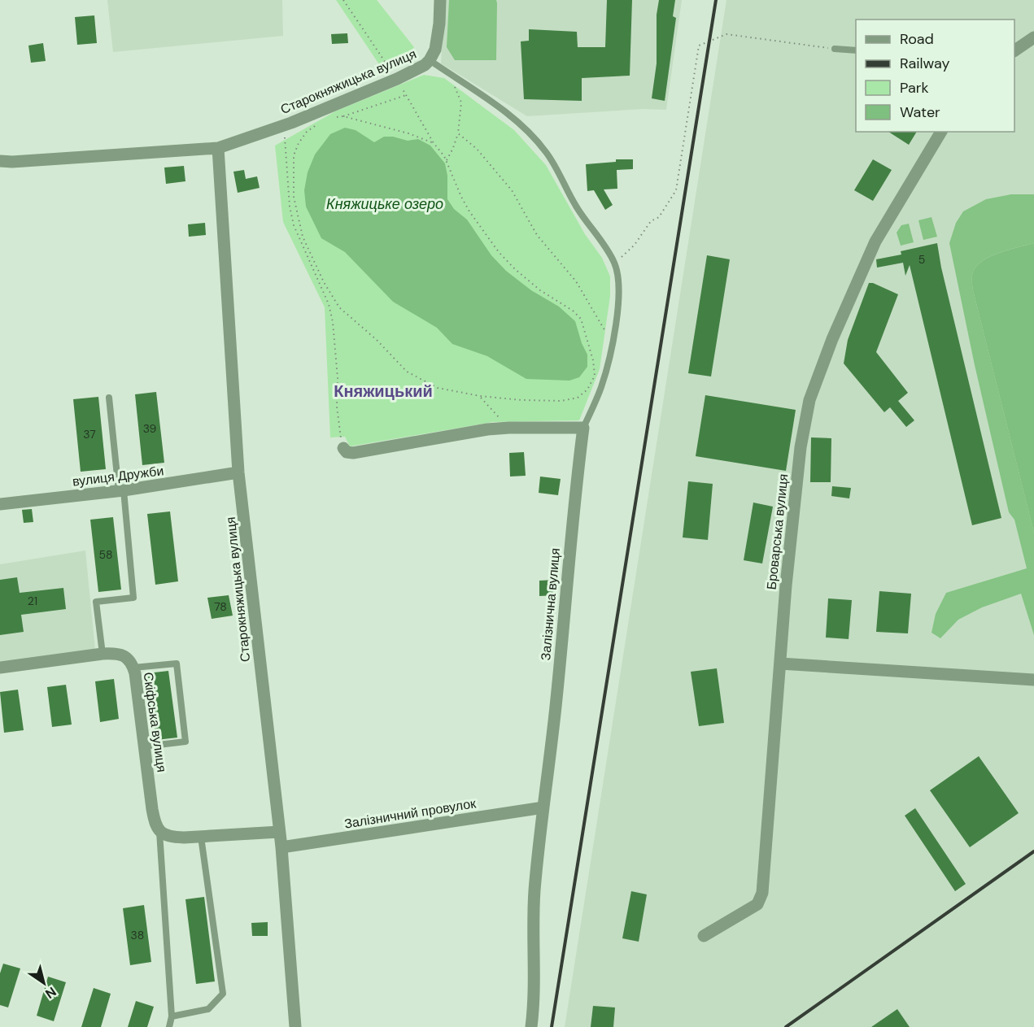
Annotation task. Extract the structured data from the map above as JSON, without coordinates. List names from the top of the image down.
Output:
{
  "streets": {
    "street": [
      "Старокняжицька вулиця",
      "вулиця Дружби",
      "Броварська вулиця",
      "Залізнична вулиця",
      "Скіфська вулиця",
      "Залізничний провулок"
    ]
  },
  "crossings": [
    ["Старокняжицька вулиця", "вулиця Дружби"],
    ["Старокняжицька вулиця", "Залізничний провулок"],
    ["Залізнична вулиця", "Залізничний провулок"]
  ],
  "districts": ["Княжицький"],
  "water": ["Княжицьке озеро"],
  "house_numbers": [
    "5",
    "39",
    "37",
    "58",
    "21",
    "78",
    "38"
  ],
  "legend": [
    "Road",
    "Railway",
    "Park",
    "Water"
  ],
  "north": "bottom right"
}
